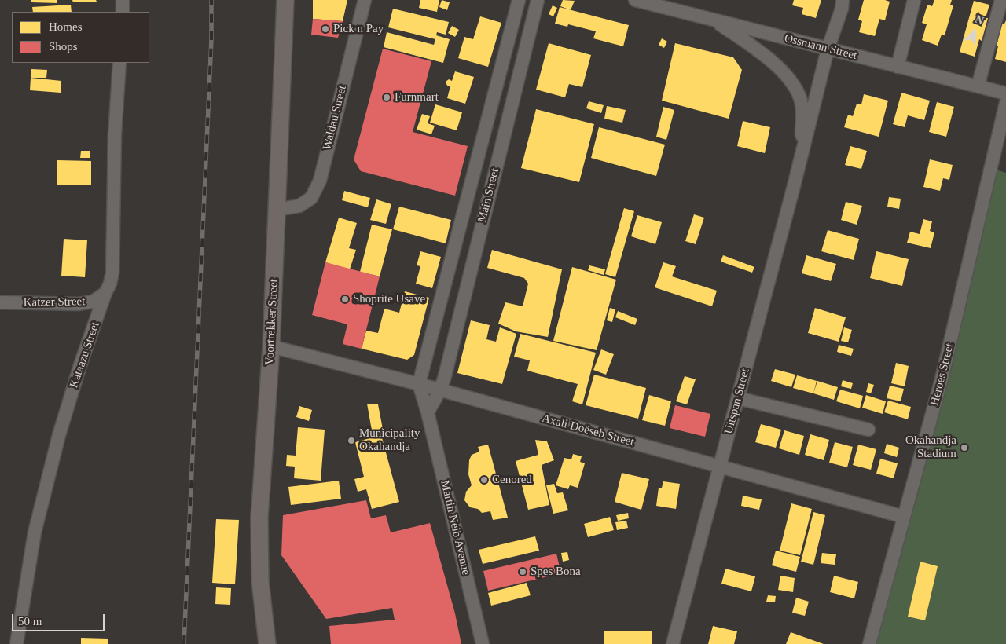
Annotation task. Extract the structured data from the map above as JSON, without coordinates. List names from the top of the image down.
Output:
{
  "streets": {
    "main road": ["Voortrekker Street"],
    "street": [
      "Ossmann Street",
      "Waldau Street",
      "Main Street",
      "Katzer Street",
      "Kataazu Street",
      "Heroes Street",
      "Uitspan Street",
      "Axali Doëseb Street",
      "Martin Neib Avenue"
    ]
  },
  "crossings": [
    ["Ossmann Street", "Uitspan Street"],
    ["Waldau Street", "Voortrekker Street"],
    ["Main Street", "Axali Doëseb Street"],
    ["Main Street", "Martin Neib Avenue"],
    ["Katzer Street", "Kataazu Street"],
    ["Voortrekker Street", "Axali Doëseb Street"],
    ["Heroes Street", "Axali Doëseb Street"],
    ["Uitspan Street", "Axali Doëseb Street"],
    ["Axali Doëseb Street", "Martin Neib Avenue"]
  ],
  "places": [
    "Pick n Pay",
    "Furnmart",
    "Shoprite Usave",
    "Municipality Okahandja",
    "Okahandja Stadium",
    "Cenored",
    "Spes Bona"
  ],
  "legend": ["Homes", "Shops"],
  "scale_bar": "50 m",
  "north": "top right"
}
